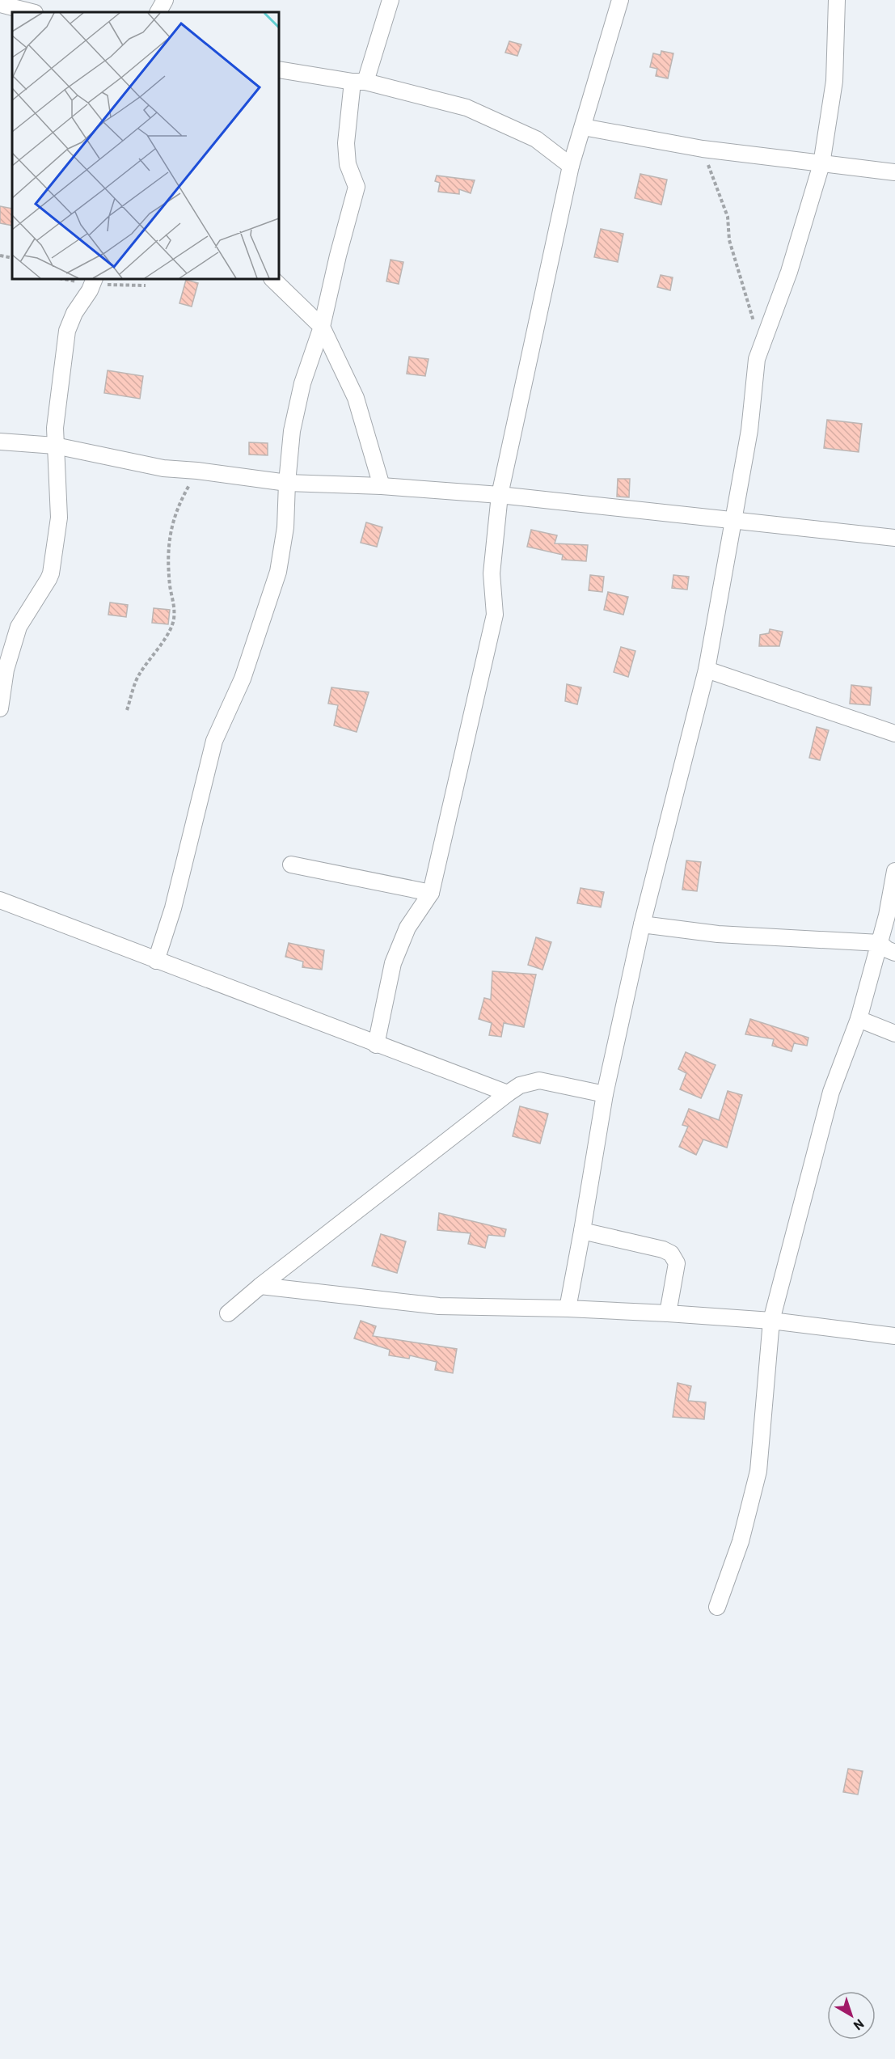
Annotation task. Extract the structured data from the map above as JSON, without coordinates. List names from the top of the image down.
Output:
{
  "north": "bottom right"
}
